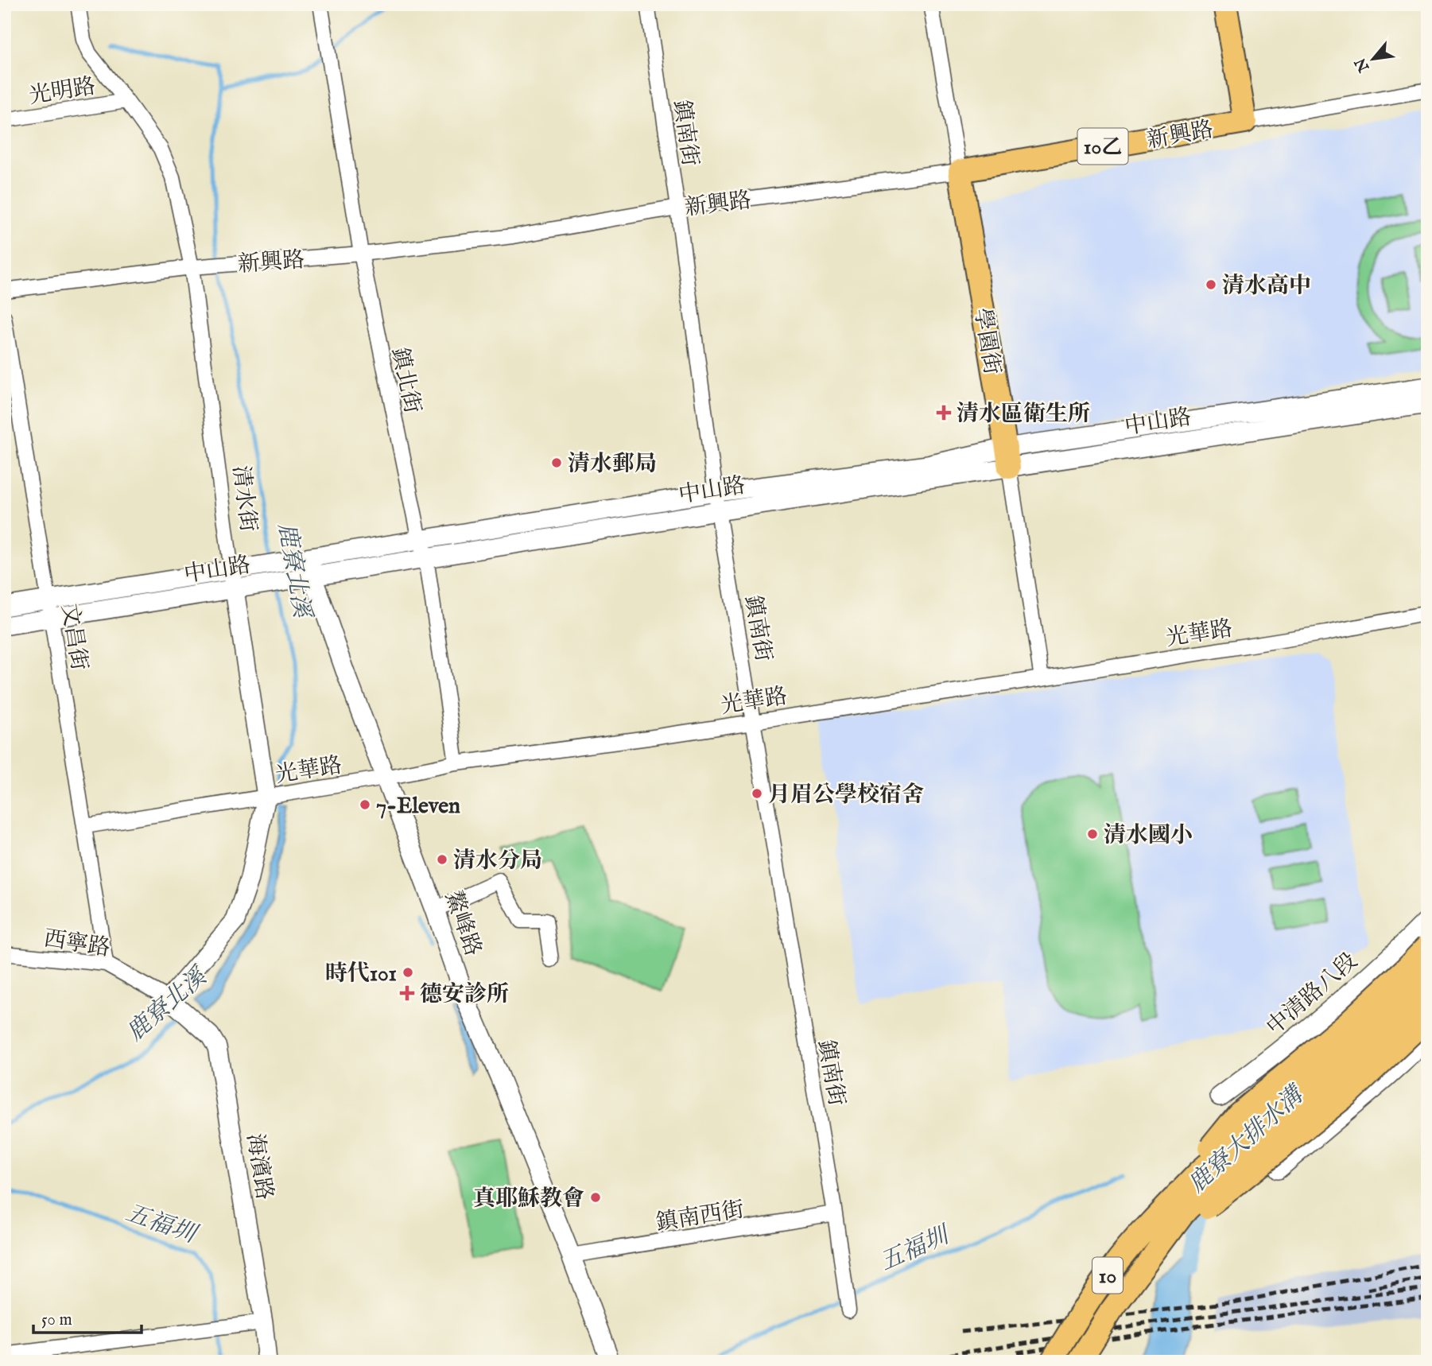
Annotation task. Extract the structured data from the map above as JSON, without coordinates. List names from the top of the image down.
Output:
{
  "streets": {
    "main road": [
      "新興路",
      "10乙",
      "學園街",
      "10"
    ],
    "street": [
      "光明路",
      "鎮南街",
      "鎮北街",
      "中山路",
      "清水街",
      "光華路",
      "文昌街",
      "鰲峰路",
      "西寧路",
      "中清路八段",
      "海濱路",
      "鎮南西街"
    ]
  },
  "crossings": [
    ["光明路", "清水街"],
    ["鎮南街", "新興路"],
    ["鎮南街", "中山路"],
    ["鎮南街", "光華路"],
    ["鎮南街", "鎮南西街"],
    ["新興路", "學園街"],
    ["新興路", "鎮北街"],
    ["新興路", "清水街"],
    ["學園街", "中山路"],
    ["學園街", "光華路"],
    ["鎮北街", "中山路"],
    ["鎮北街", "光華路"],
    ["中山路", "清水街"],
    ["中山路", "文昌街"],
    ["中山路", "鰲峰路"],
    ["清水街", "光華路"],
    ["清水街", "西寧路"],
    ["清水街", "海濱路"],
    ["光華路", "文昌街"],
    ["光華路", "鰲峰路"],
    ["文昌街", "西寧路"],
    ["鰲峰路", "鎮南西街"],
    ["西寧路", "海濱路"]
  ],
  "water": ["鹿寮北溪", "鹿寮大排水溝", "五福圳"],
  "places": {
    "other": [
      "清水高中",
      "清水郵局",
      "月眉公學校宿舍",
      "7-Eleven",
      "清水國小",
      "清水分局",
      "時代101",
      "真耶穌教會"
    ],
    "health": ["清水區衛生所", "德安診所"]
  },
  "scale_bar": "50 m",
  "north": "bottom left"
}
